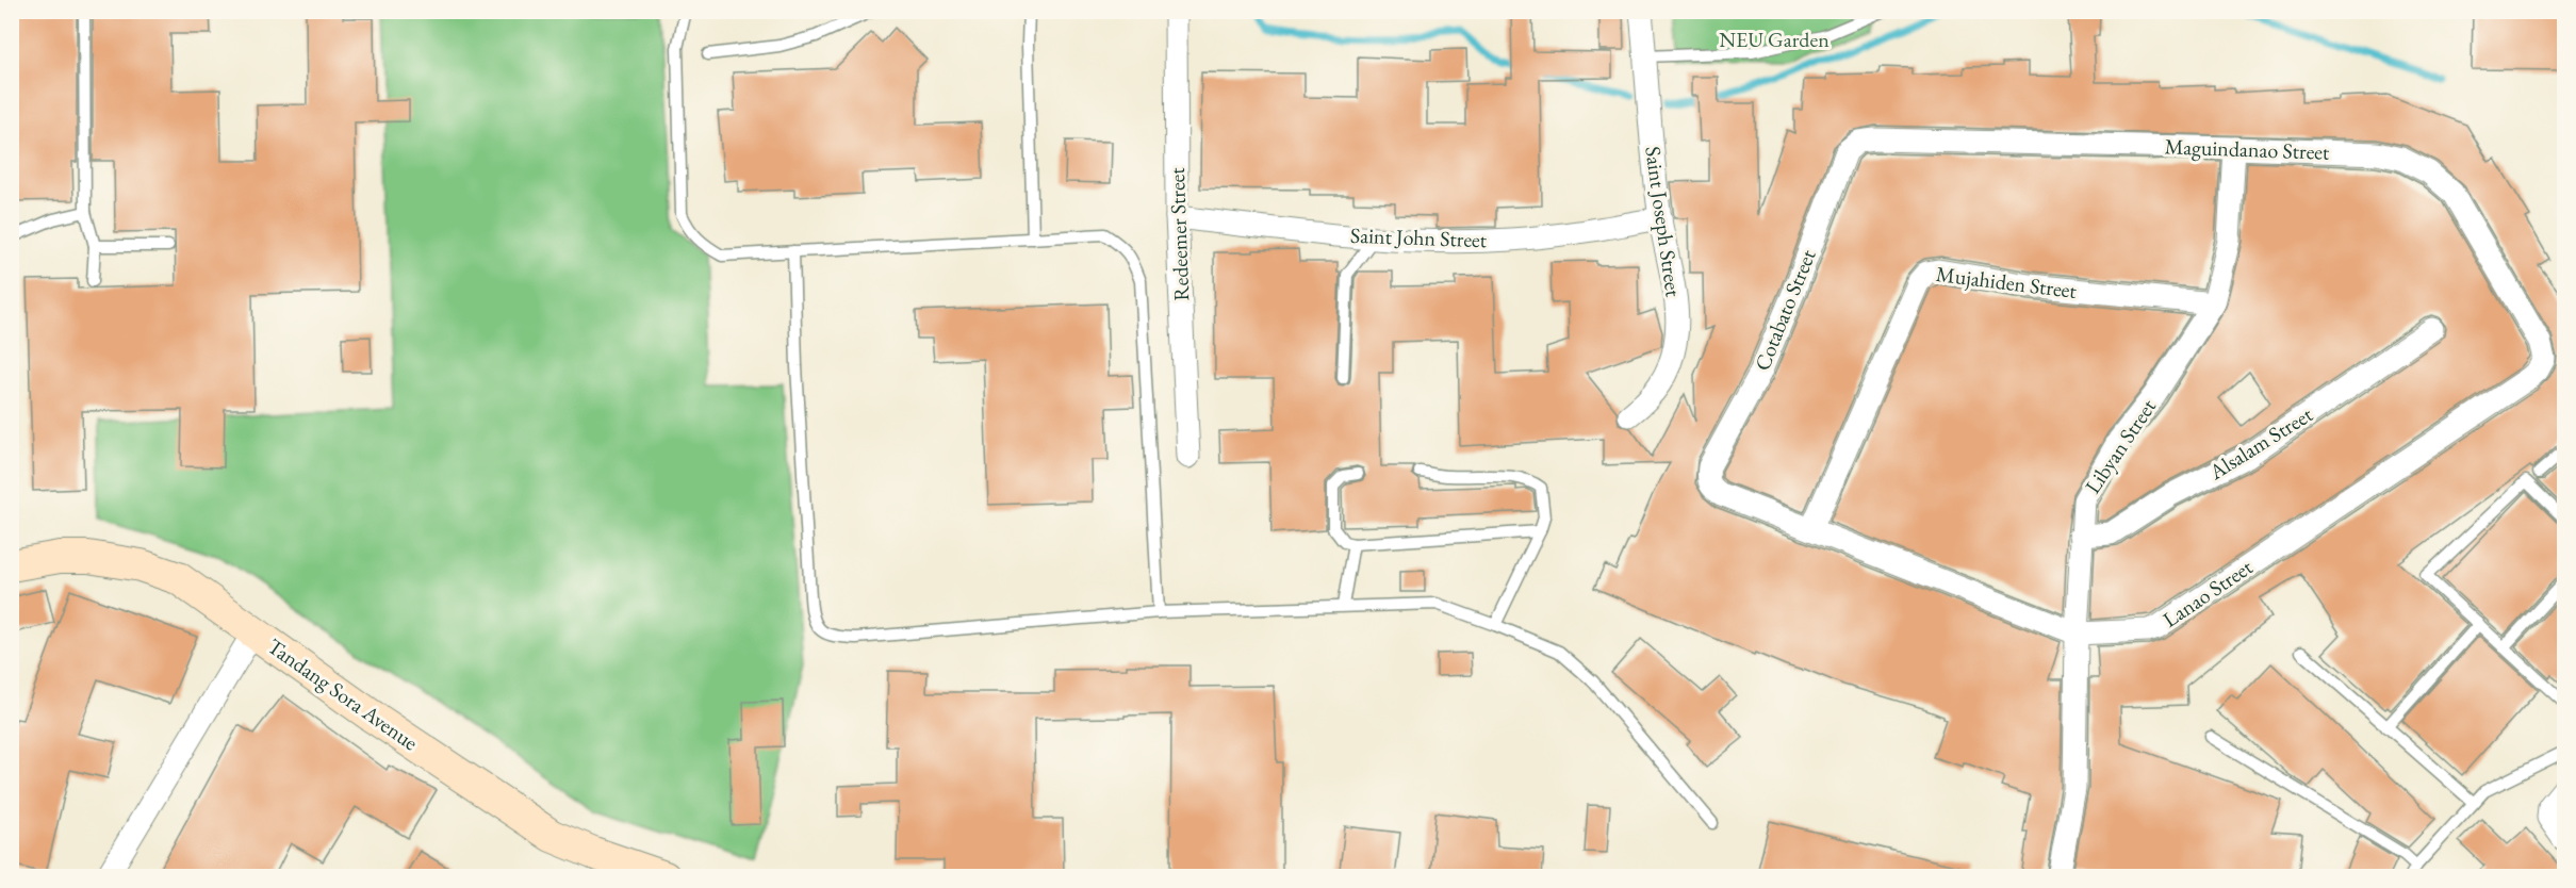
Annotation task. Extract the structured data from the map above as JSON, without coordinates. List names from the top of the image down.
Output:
{
  "streets": {
    "main road": ["Tandang Sora Avenue"],
    "street": [
      "Maguindanao Street",
      "Saint Joseph Street",
      "Redeemer Street",
      "Saint John Street",
      "Mujahiden Street",
      "Cotabato Street",
      "Alsalam Street",
      "Libyan Street",
      "Lanao Street"
    ]
  },
  "crossings": [
    ["Maguindanao Street", "Cotabato Street"],
    ["Maguindanao Street", "Libyan Street"],
    ["Maguindanao Street", "Lanao Street"],
    ["Saint Joseph Street", "Saint John Street"],
    ["Redeemer Street", "Saint John Street"],
    ["Mujahiden Street", "Libyan Street"],
    ["Mujahiden Street", "Lanao Street"],
    ["Cotabato Street", "Lanao Street"],
    ["Alsalam Street", "Libyan Street"],
    ["Libyan Street", "Lanao Street"]
  ],
  "parks": ["NEU Garden"]
}
